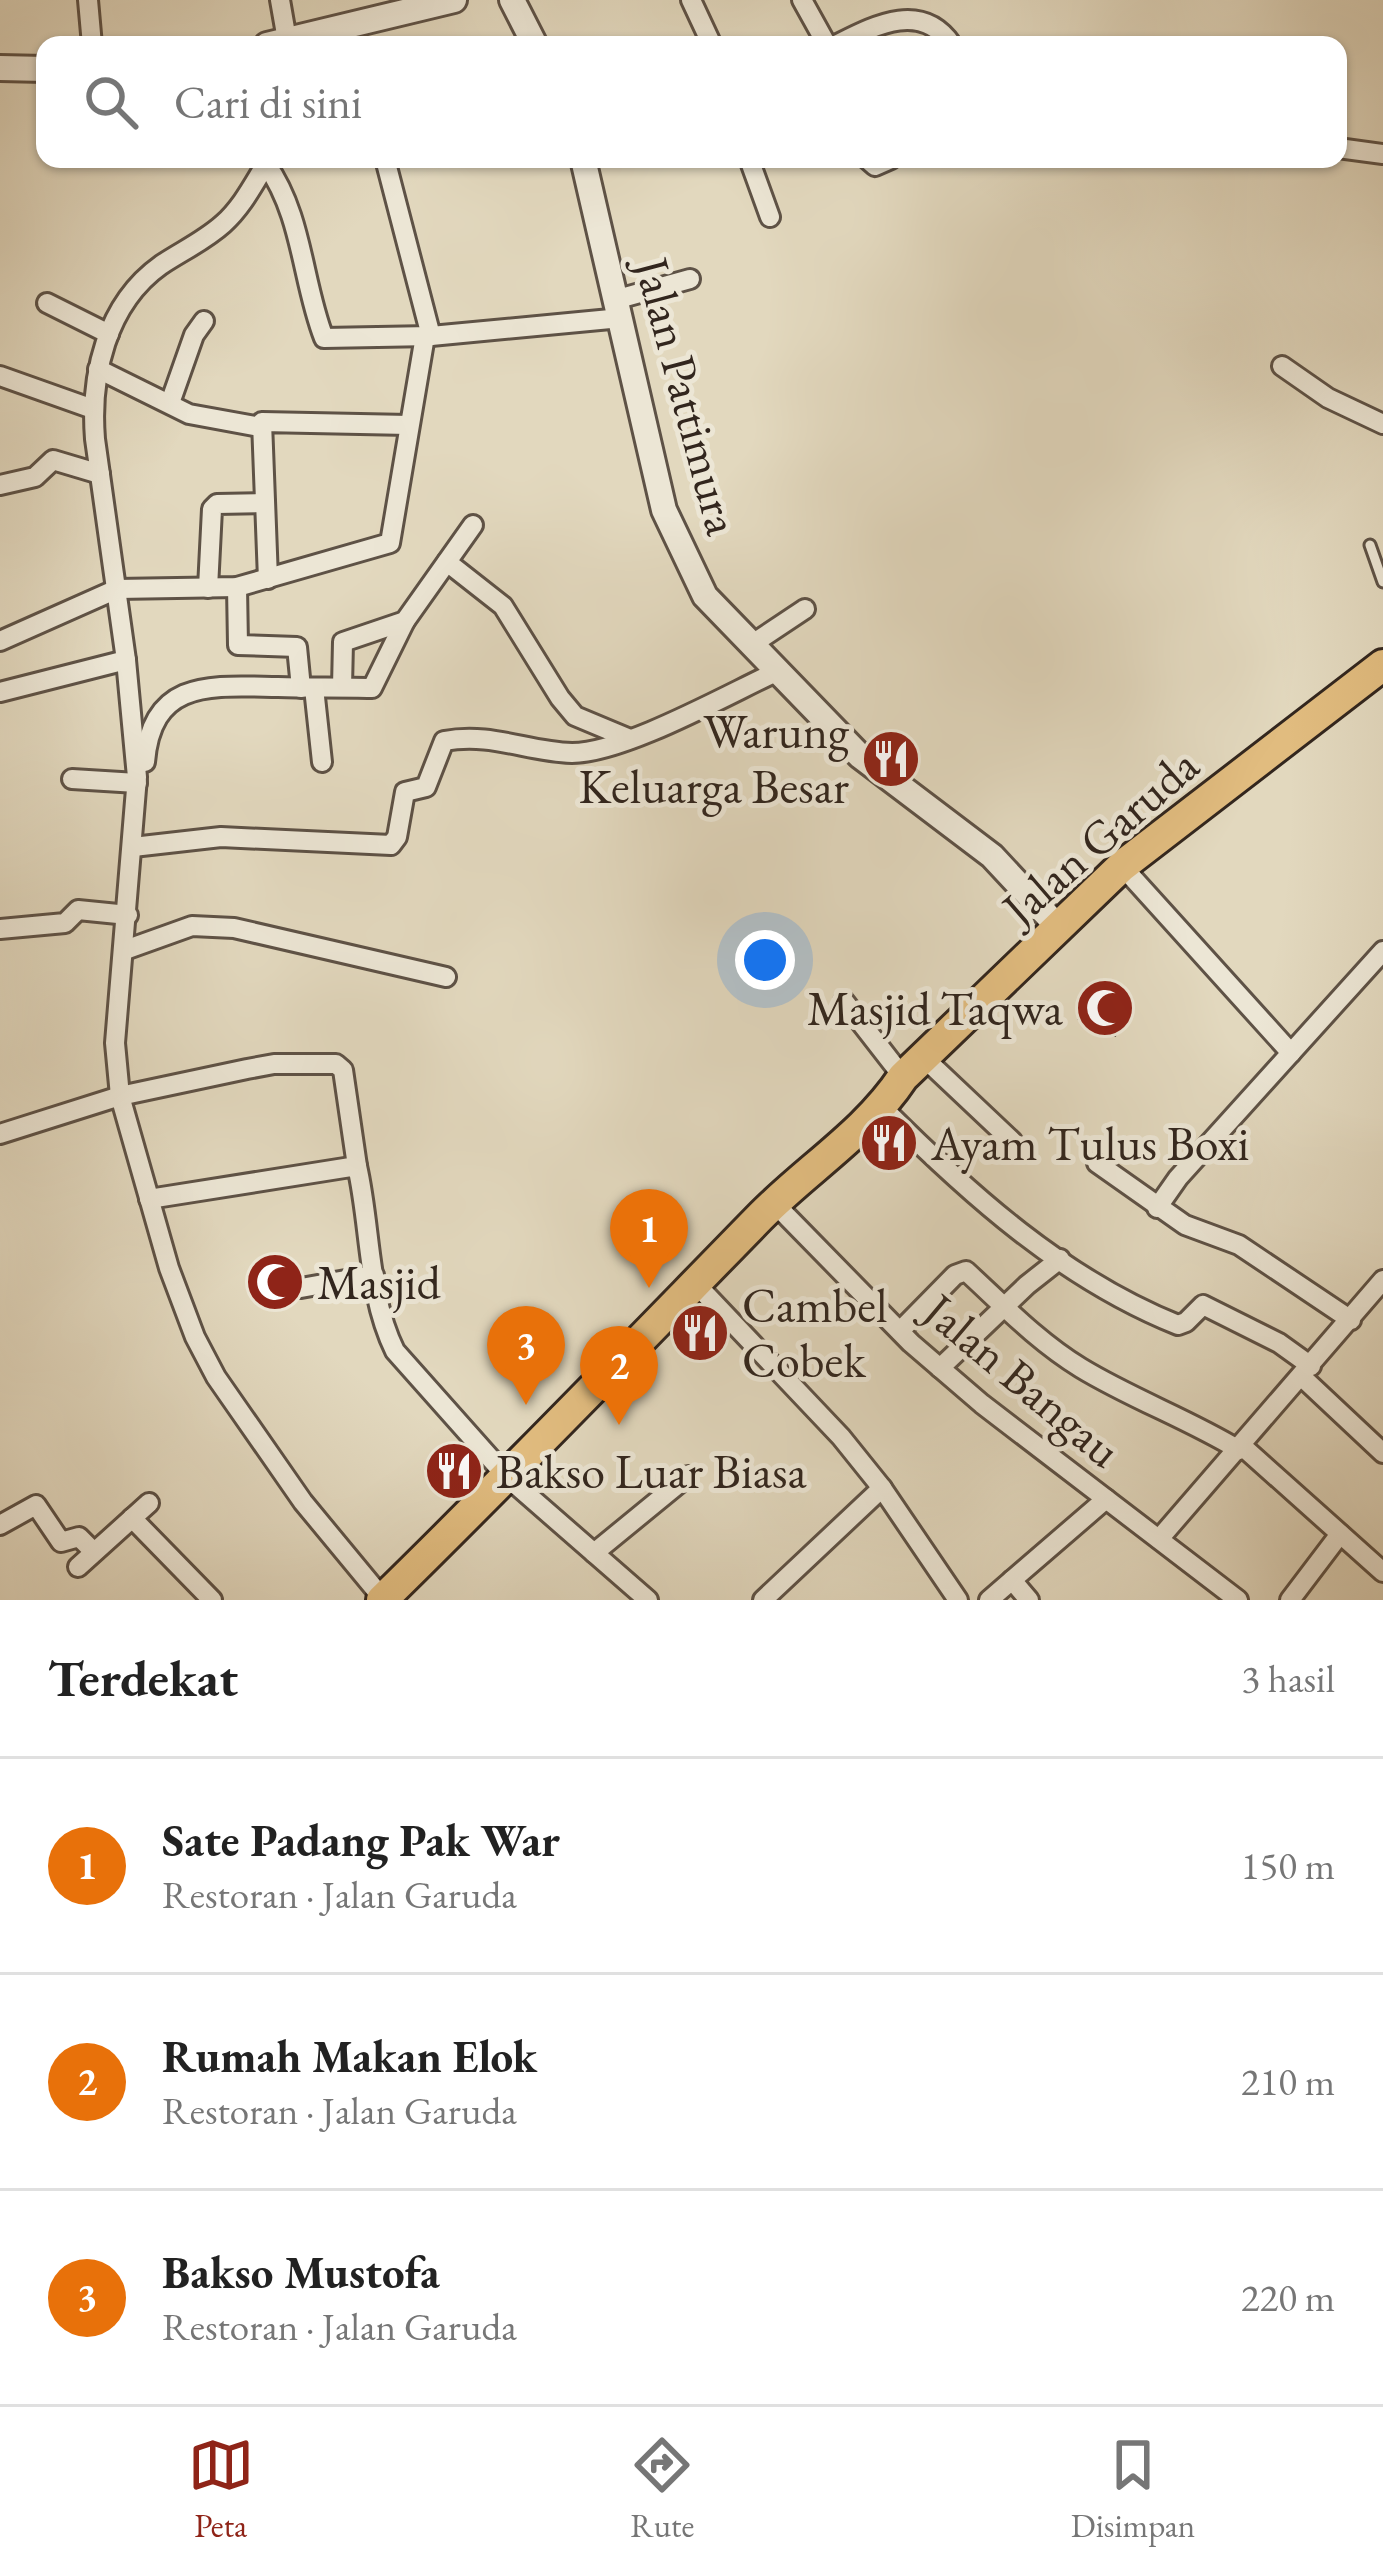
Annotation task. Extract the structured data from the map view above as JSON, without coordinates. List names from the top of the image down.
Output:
{
  "streets": {
    "highway": ["Jalan Garuda"],
    "street": ["Jalan Pattimura", "Jalan Bangau"]
  },
  "crossings": [
    ["Jalan Pattimura", "Jalan Garuda"],
    ["Jalan Garuda", "Jalan Bangau"]
  ],
  "places": {
    "restaurant": [
      "Warung Keluarga Besar",
      "Ayam Tulus Boxi",
      "Cambel Cobek",
      "Bakso Luar Biasa"
    ],
    "mosque": ["Masjid Taqwa", "Masjid"]
  },
  "page": {
    "search": "Cari di sini",
    "pins": ["1", "3", "2"],
    "heading": ["Terdekat", "3 hasil"],
    "list": [
      {
        "mark": "1",
        "name": "Sate Padang Pak War",
        "note": "Restoran · Jalan Garuda",
        "value": "150 m"
      },
      {
        "mark": "2",
        "name": "Rumah Makan Elok",
        "note": "Restoran · Jalan Garuda",
        "value": "210 m"
      },
      {
        "mark": "3",
        "name": "Bakso Mustofa",
        "note": "Restoran · Jalan Garuda",
        "value": "220 m"
      }
    ],
    "nav": ["Peta", "Rute", "Disimpan"]
  }
}
